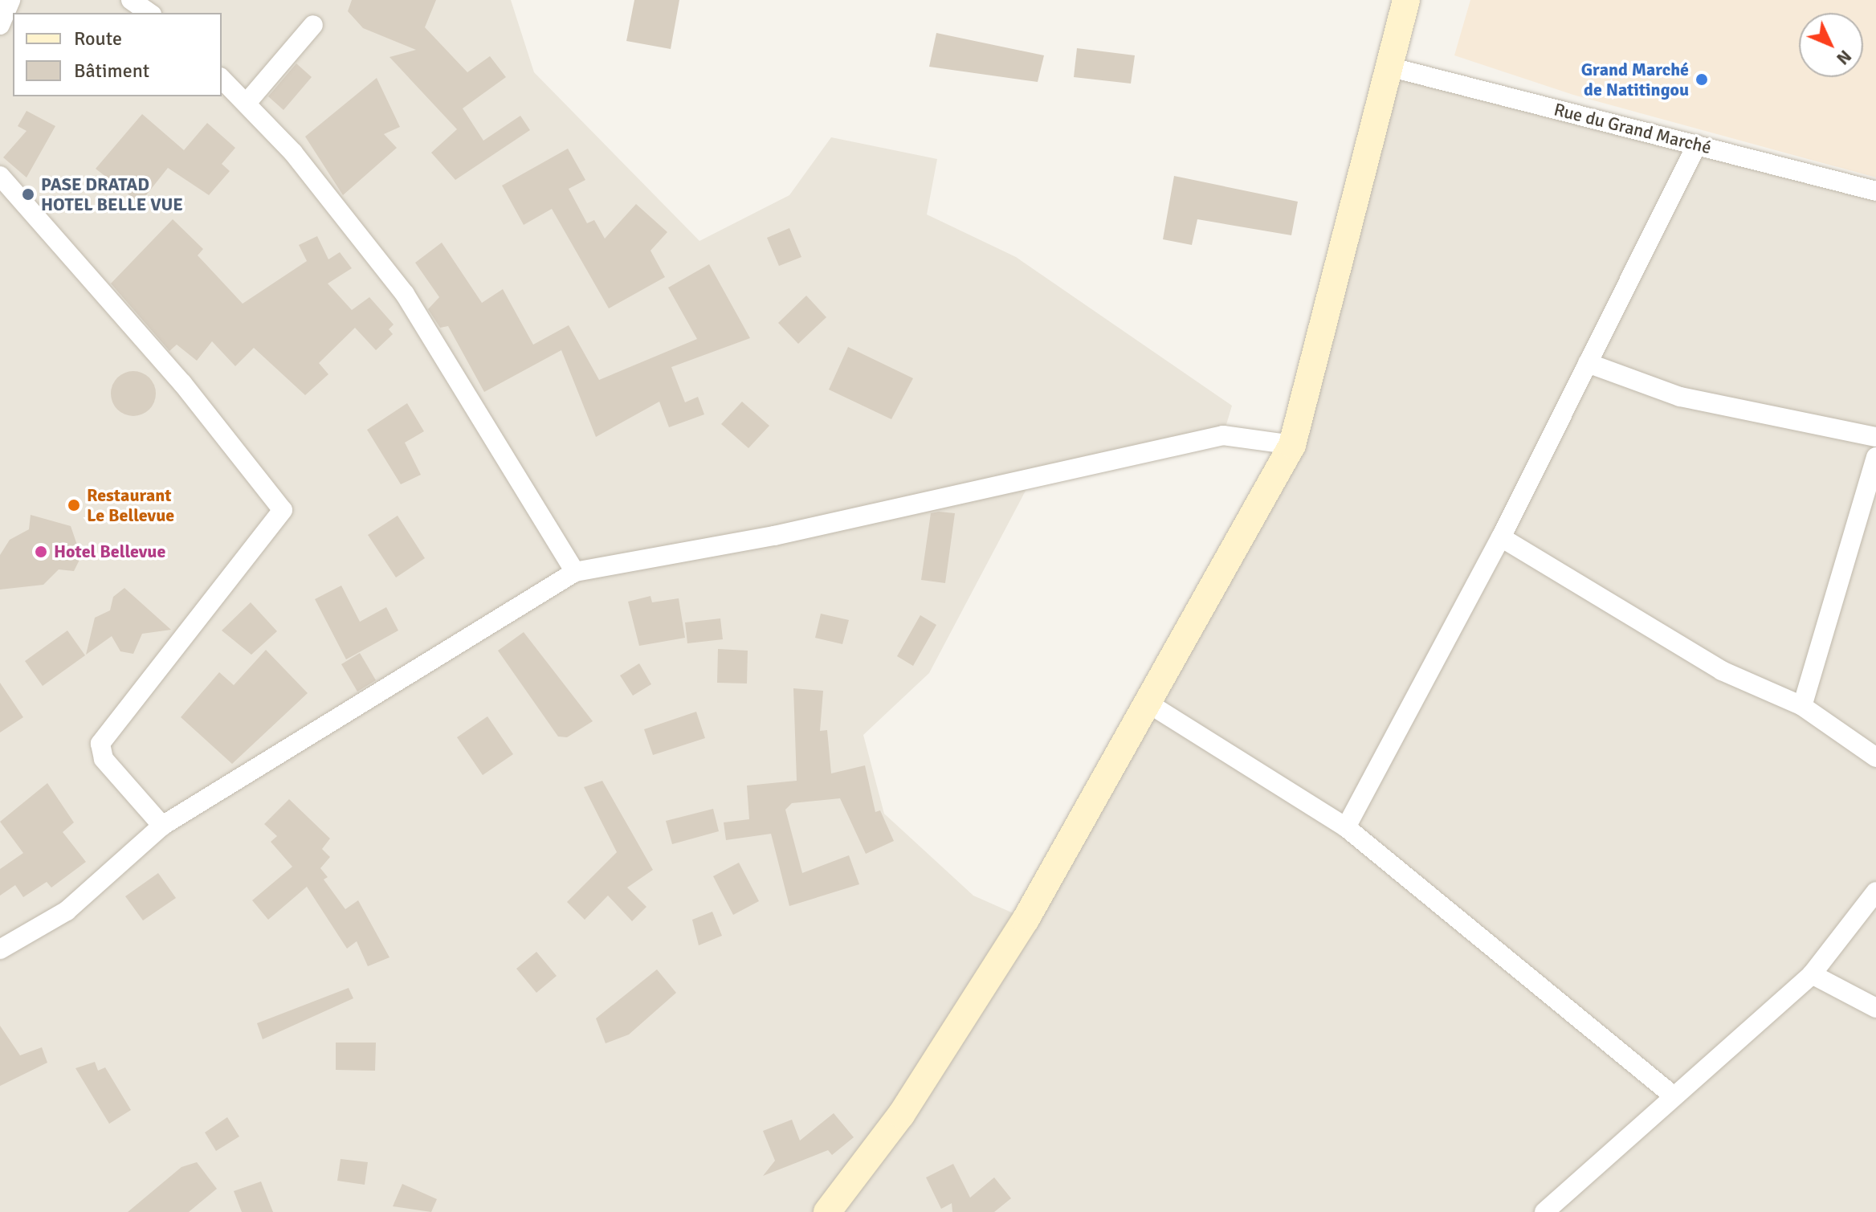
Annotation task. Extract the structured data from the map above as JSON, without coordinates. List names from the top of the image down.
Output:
{
  "streets": {
    "street": ["Rue du Grand Marché"]
  },
  "places": [
    "Grand Marché de Natitingou",
    "PASE DRATAD HOTEL BELLE VUE",
    "Restaurant Le Bellevue",
    "Hotel Bellevue"
  ],
  "legend": ["Route", "Bâtiment"],
  "north": "bottom right"
}
